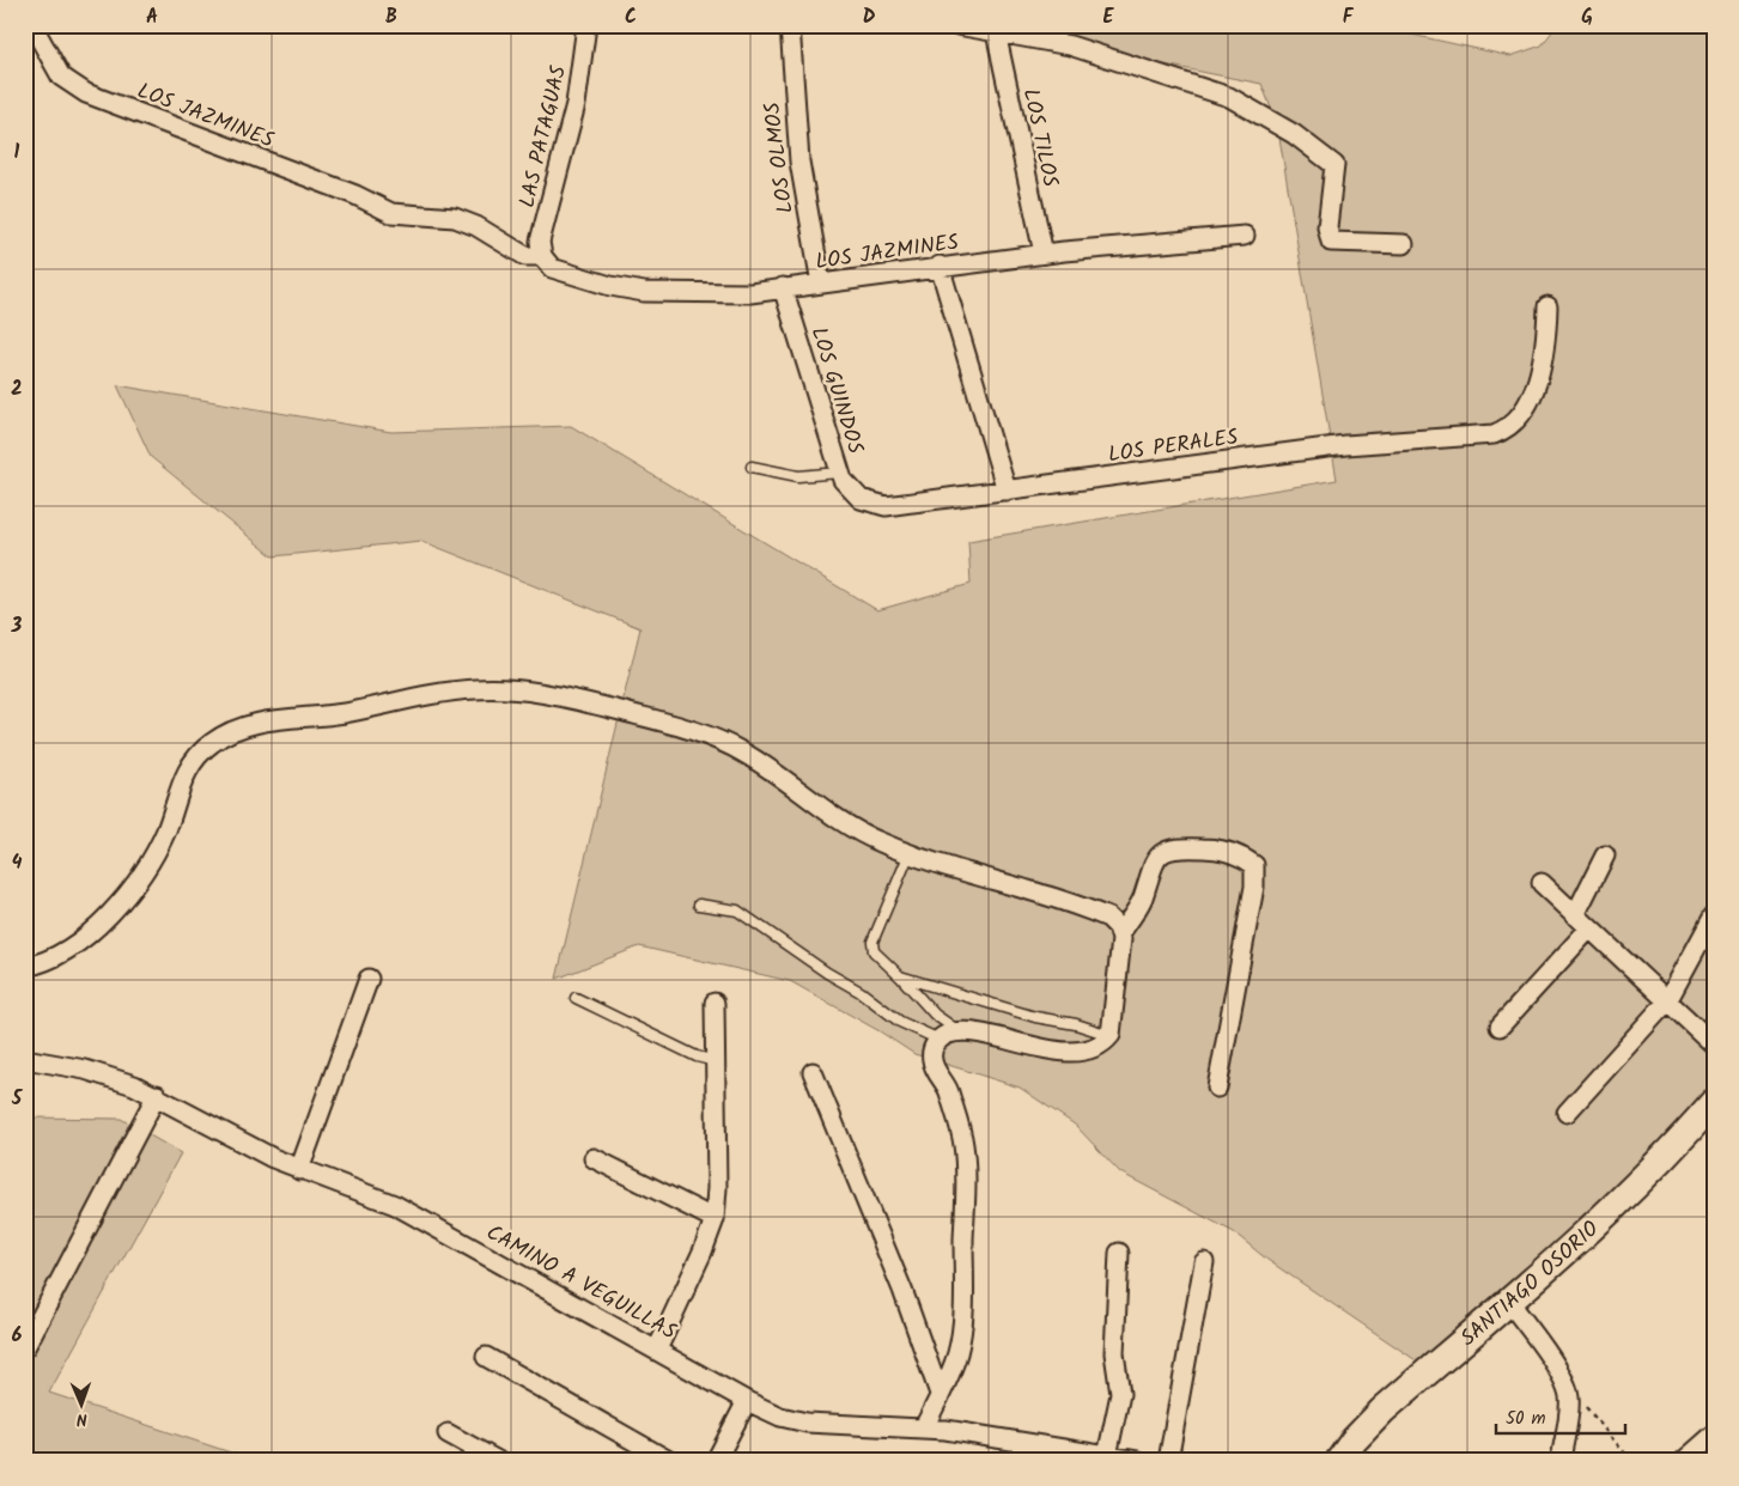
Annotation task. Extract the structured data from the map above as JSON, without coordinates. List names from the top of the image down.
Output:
{
  "streets": {
    "street": [
      "LOS JAZMINES",
      "LAS PATAGUAS",
      "LOS TILOS",
      "LOS OLMOS",
      "LOS GUINDOS",
      "LOS PERALES",
      "CAMINO A VEGUILLAS",
      "SANTIAGO OSORIO"
    ]
  },
  "crossings": [
    ["LOS JAZMINES", "LAS PATAGUAS"],
    ["LOS JAZMINES", "LOS TILOS"],
    ["LOS JAZMINES", "LOS OLMOS"],
    ["LOS JAZMINES", "LOS GUINDOS"],
    ["LOS GUINDOS", "LOS PERALES"]
  ],
  "scale_bar": "50 m",
  "north": "bottom",
  "grid": {
    "columns": [
      "A",
      "B",
      "C",
      "D",
      "E",
      "F",
      "G"
    ],
    "rows": [
      "1",
      "2",
      "3",
      "4",
      "5",
      "6"
    ]
  }
}
